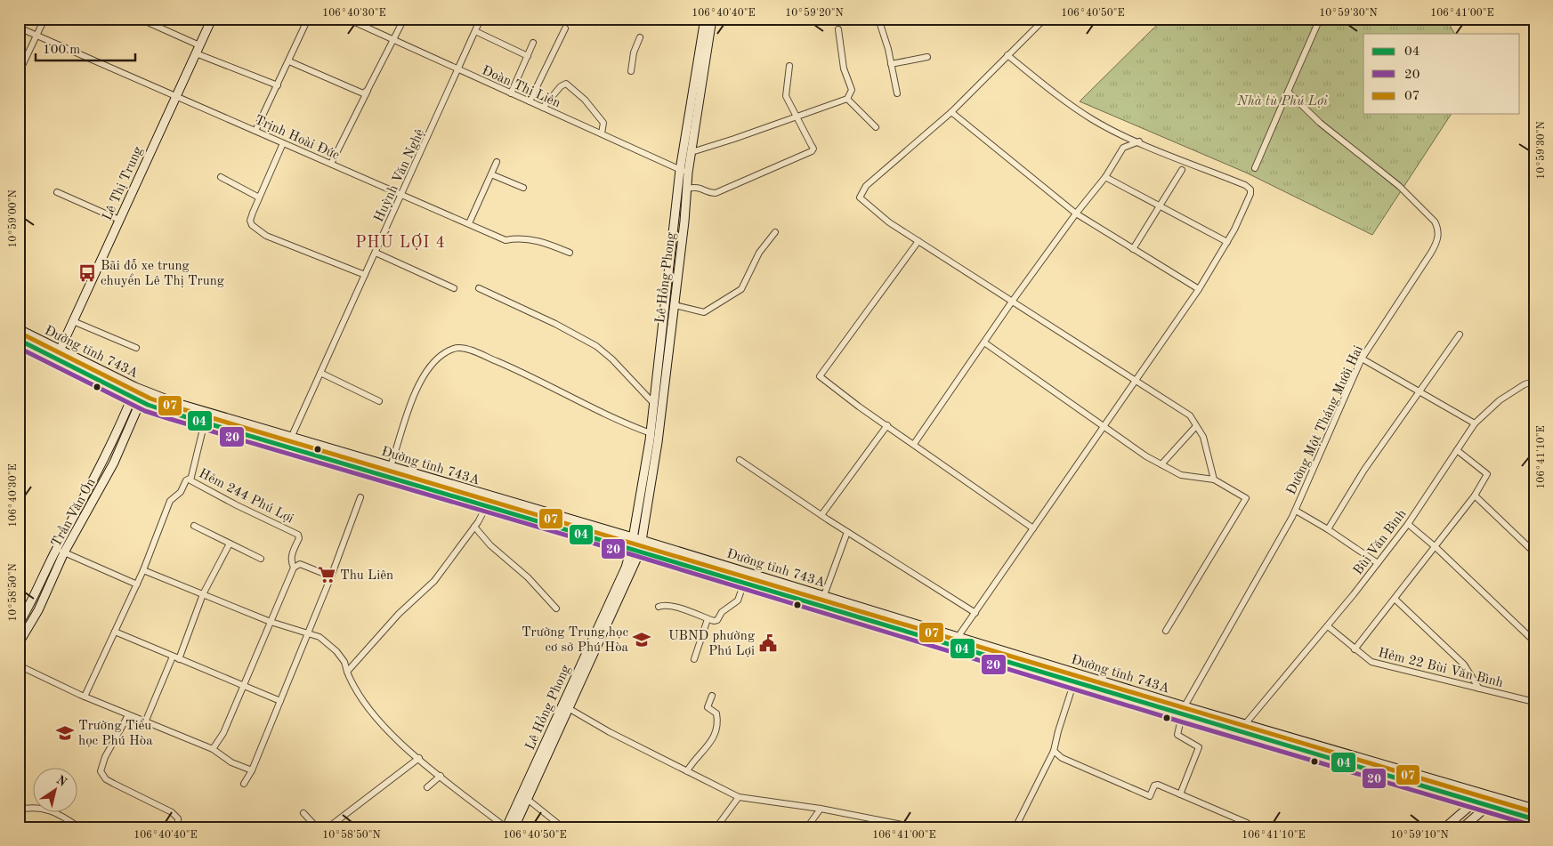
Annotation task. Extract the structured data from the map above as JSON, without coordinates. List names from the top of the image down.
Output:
{
  "streets": {
    "main road": [
      "Lê Thị Trung",
      "Lê Hồng Phong",
      "Đường tỉnh 743A",
      "Trần Văn Ơn"
    ],
    "street": [
      "Đoàn Thị Liên",
      "Trịnh Hoài Đức",
      "Huỳnh Văn Nghệ",
      "Đường Một Tháng Mười Hai",
      "Hẻm 244 Phú Lợi",
      "Bùi Văn Bình",
      "Hẻm 22 Bùi Văn Bình"
    ]
  },
  "crossings": [
    ["Đoàn Thị Liên", "Huỳnh Văn Nghệ"],
    ["Đoàn Thị Liên", "Lê Hồng Phong"],
    ["Trịnh Hoài Đức", "Huỳnh Văn Nghệ"],
    ["Trịnh Hoài Đức", "Lê Thị Trung"],
    ["Huỳnh Văn Nghệ", "Đường tỉnh 743A"],
    ["Lê Thị Trung", "Đường tỉnh 743A"],
    ["Lê Hồng Phong", "Đường tỉnh 743A"],
    ["Đường tỉnh 743A", "Đường Một Tháng Mười Hai"],
    ["Đường tỉnh 743A", "Hẻm 244 Phú Lợi"],
    ["Đường tỉnh 743A", "Trần Văn Ơn"],
    ["Đường tỉnh 743A", "Bùi Văn Bình"],
    ["Bùi Văn Bình", "Hẻm 22 Bùi Văn Bình"]
  ],
  "districts": ["PHÚ LỢI 4"],
  "parks": ["Nhà tù Phú Lợi"],
  "places": {
    "bus stop": ["Bãi đỗ xe trung chuyển Lê Thị Trung"],
    "supermarket": ["Thu Liên"],
    "school or university": ["Trường Trung học cơ sở Phú Hòa", "Trường Tiểu học Phú Hòa"],
    "public building": ["UBND phường Phú Lợi"]
  },
  "lines": ["transit line 07", "transit line 04", "transit line 20"],
  "legend": ["04", "20", "07"],
  "scale_bar": "100 m",
  "north": "top right",
  "coordinates": [
    "106°40'30\"E",
    "106°40'40\"E",
    "10°59'20\"N",
    "106°40'50\"E",
    "10°59'30\"N",
    "106°41'00\"E",
    "10°59'00\"N",
    "106°41'10\"E",
    "10°58'50\"N",
    "10°59'10\"N"
  ]
}
